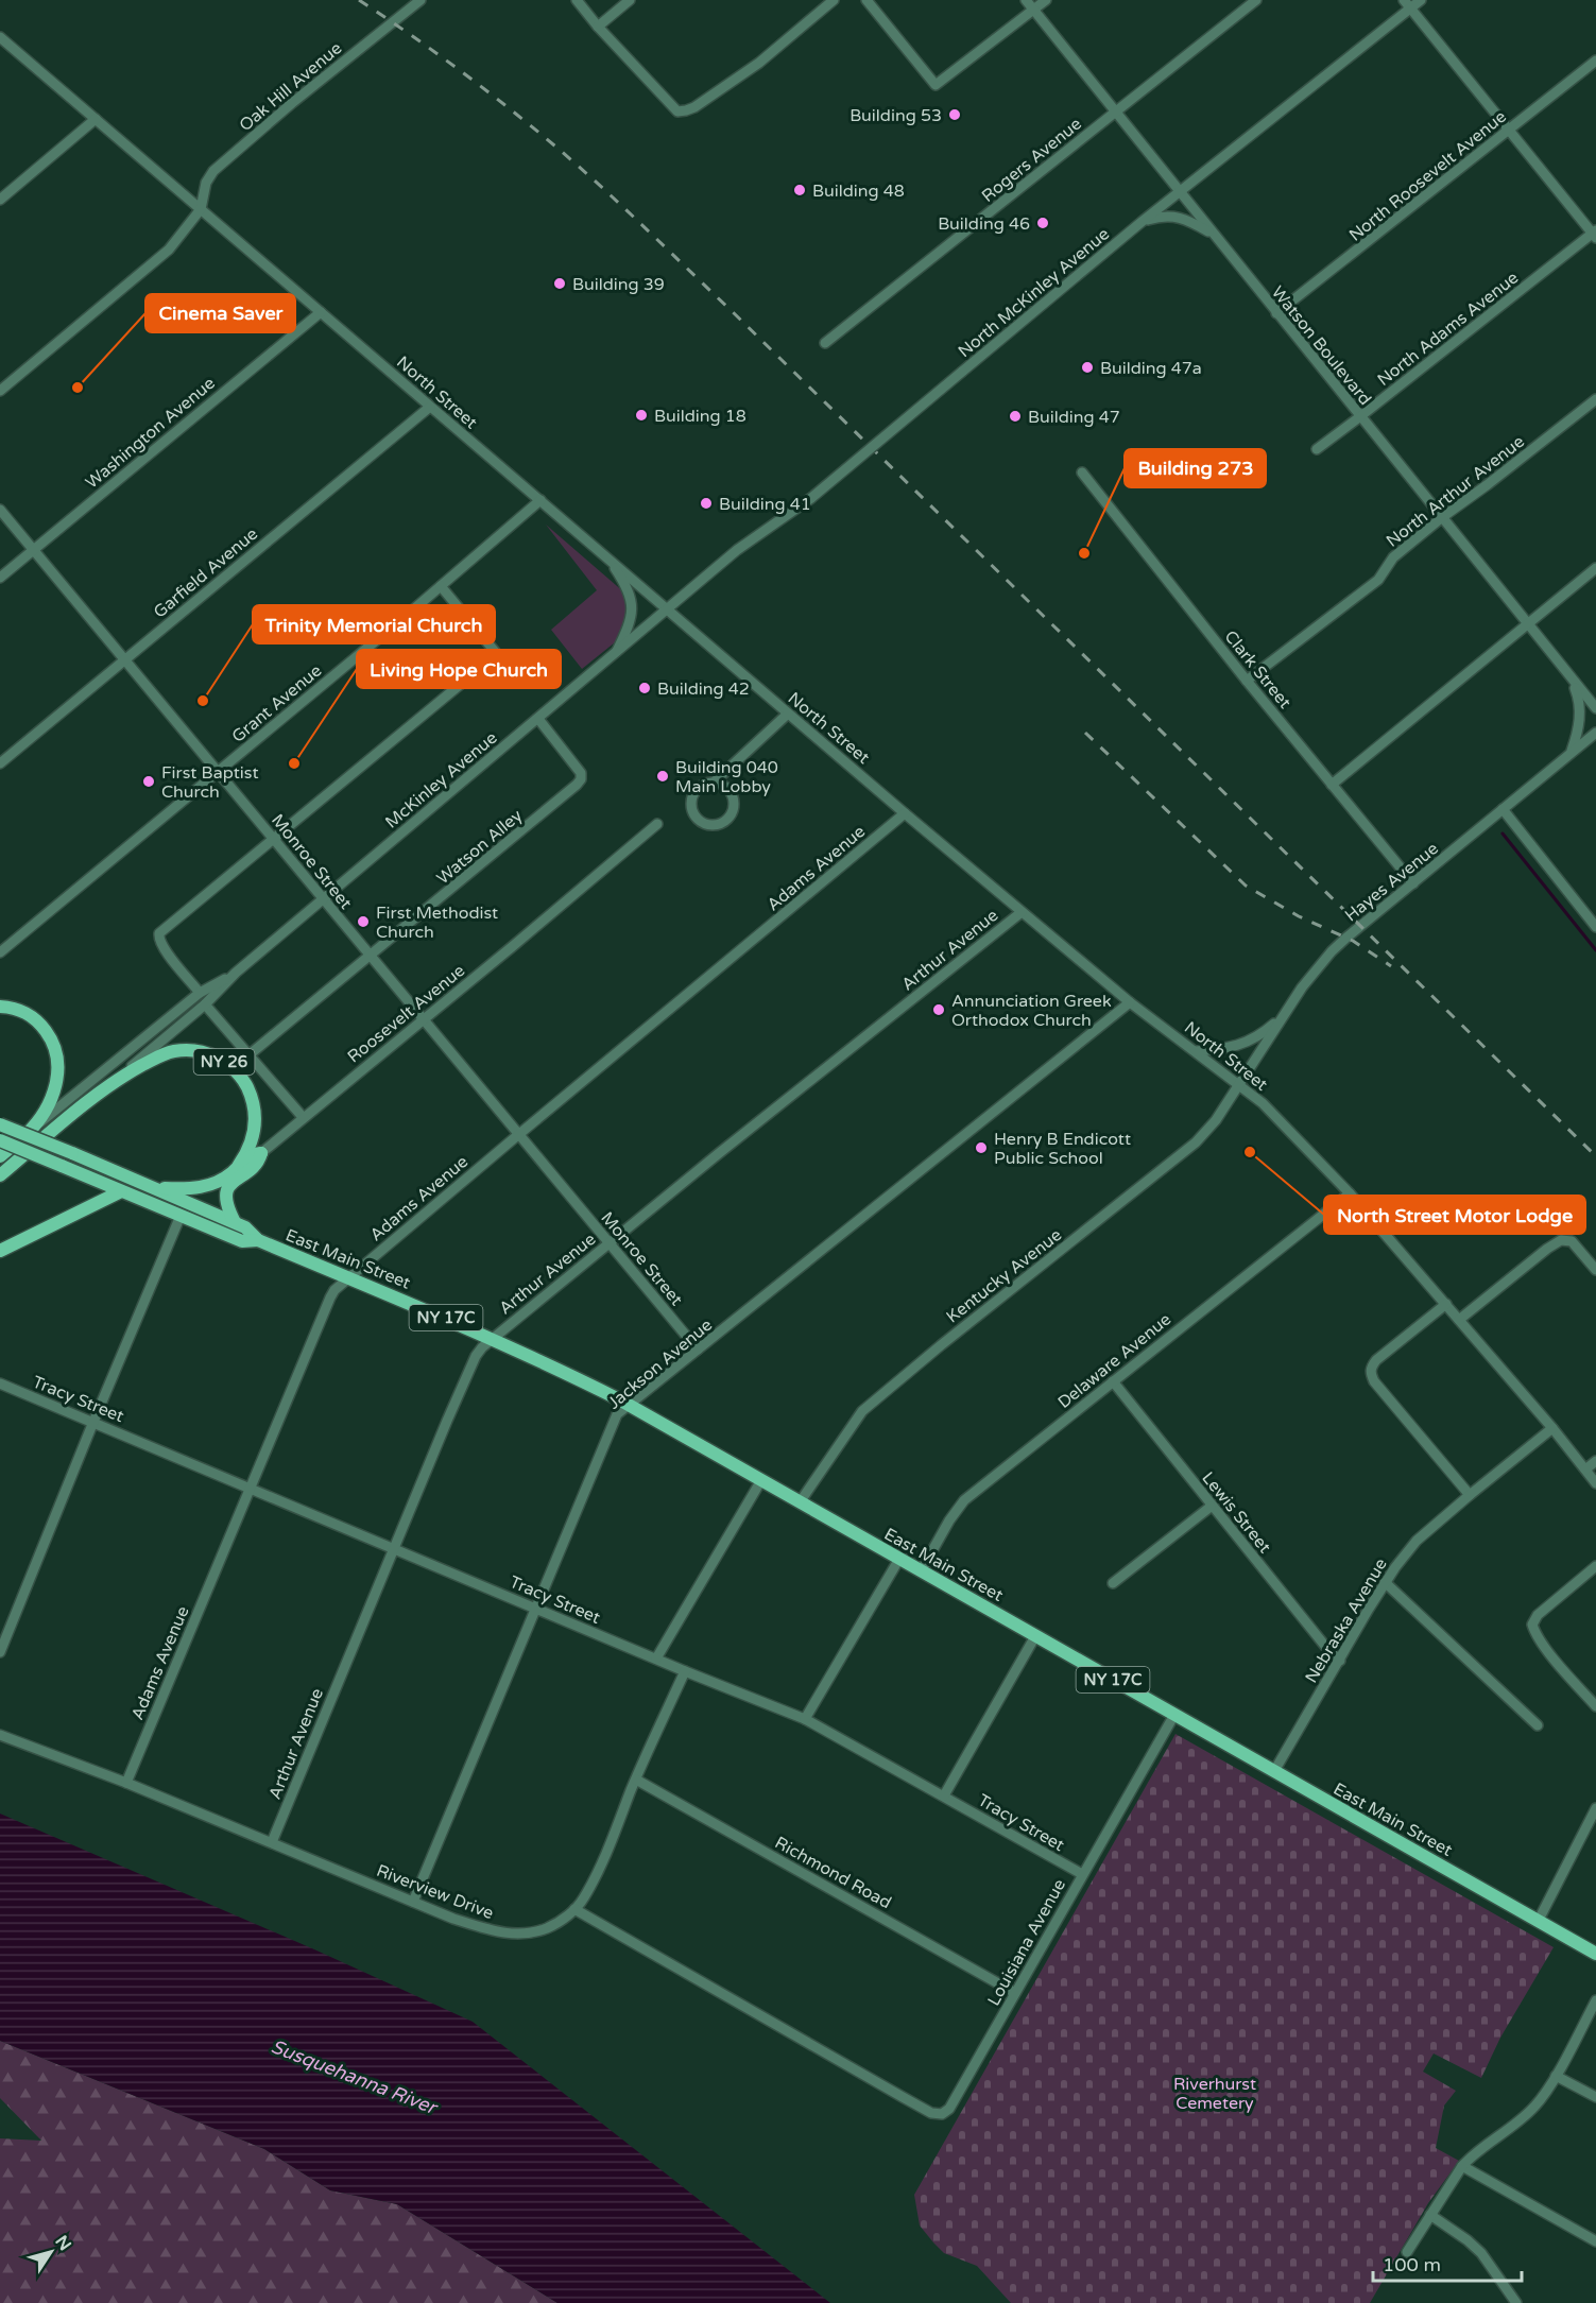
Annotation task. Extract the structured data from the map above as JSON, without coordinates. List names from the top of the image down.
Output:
{
  "streets": {
    "main road": ["NY 26", "East Main Street", "NY 17C"],
    "street": [
      "Oak Hill Avenue",
      "Rogers Avenue",
      "North Roosevelt Avenue",
      "North McKinley Avenue",
      "North Adams Avenue",
      "Watson Boulevard",
      "North Street",
      "Washington Avenue",
      "North Arthur Avenue",
      "Garfield Avenue",
      "Clark Street",
      "Grant Avenue",
      "McKinley Avenue",
      "Watson Alley",
      "Monroe Street",
      "Adams Avenue",
      "Hayes Avenue",
      "Arthur Avenue",
      "Roosevelt Avenue",
      "Kentucky Avenue",
      "Delaware Avenue",
      "Jackson Avenue",
      "Tracy Street",
      "Lewis Street",
      "Nebraska Avenue",
      "Richmond Road",
      "Riverview Drive",
      "Louisiana Avenue"
    ]
  },
  "crossings": [
    ["Oak Hill Avenue", "North Street"],
    ["Rogers Avenue", "Watson Boulevard"],
    ["North Roosevelt Avenue", "Watson Boulevard"],
    ["North McKinley Avenue", "Watson Boulevard"],
    ["North McKinley Avenue", "North Street"],
    ["North McKinley Avenue", "McKinley Avenue"],
    ["North Adams Avenue", "Watson Boulevard"],
    ["Watson Boulevard", "North Arthur Avenue"],
    ["North Street", "Washington Avenue"],
    ["North Street", "Garfield Avenue"],
    ["North Street", "Grant Avenue"],
    ["North Street", "McKinley Avenue"],
    ["North Street", "Adams Avenue"],
    ["North Street", "Hayes Avenue"],
    ["North Street", "Arthur Avenue"],
    ["North Street", "Kentucky Avenue"],
    ["North Street", "Delaware Avenue"],
    ["North Street", "Jackson Avenue"],
    ["North Street", "Nebraska Avenue"],
    ["Washington Avenue", "Monroe Street"],
    ["North Arthur Avenue", "Clark Street"],
    ["Garfield Avenue", "Monroe Street"],
    ["Clark Street", "Hayes Avenue"],
    ["Grant Avenue", "Monroe Street"],
    ["McKinley Avenue", "Watson Alley"],
    ["McKinley Avenue", "Monroe Street"],
    ["McKinley Avenue", "NY 26"],
    ["Watson Alley", "Monroe Street"],
    ["Monroe Street", "Adams Avenue"],
    ["Monroe Street", "Arthur Avenue"],
    ["Monroe Street", "Roosevelt Avenue"],
    ["Monroe Street", "Jackson Avenue"],
    ["Adams Avenue", "East Main Street"],
    ["Adams Avenue", "Tracy Street"],
    ["Adams Avenue", "Riverview Drive"],
    ["Hayes Avenue", "Kentucky Avenue"],
    ["Arthur Avenue", "East Main Street"],
    ["Arthur Avenue", "Tracy Street"],
    ["Arthur Avenue", "Riverview Drive"],
    ["NY 26", "East Main Street"],
    ["East Main Street", "Kentucky Avenue"],
    ["East Main Street", "Delaware Avenue"],
    ["East Main Street", "Jackson Avenue"],
    ["East Main Street", "Nebraska Avenue"],
    ["East Main Street", "Louisiana Avenue"],
    ["Delaware Avenue", "Lewis Street"],
    ["Jackson Avenue", "Tracy Street"],
    ["Jackson Avenue", "Riverview Drive"],
    ["Tracy Street", "Louisiana Avenue"],
    ["Lewis Street", "Nebraska Avenue"],
    ["Richmond Road", "Louisiana Avenue"],
    ["Riverview Drive", "Louisiana Avenue"]
  ],
  "water": ["Susquehanna River"],
  "parks": ["Riverhurst Cemetery"],
  "places": [
    "Building 53",
    "Building 48",
    "Building 46",
    "Building 39",
    "Building 47a",
    "Cinema Saver",
    "Building 18",
    "Building 47",
    "Building 41",
    "Building 273",
    "Building 42",
    "Trinity Memorial Church",
    "Living Hope Church",
    "Building 040 Main Lobby",
    "First Baptist Church",
    "First Methodist Church",
    "Annunciation Greek Orthodox Church",
    "Henry B Endicott Public School",
    "North Street Motor Lodge"
  ],
  "scale_bar": "100 m",
  "north": "top right"
}
